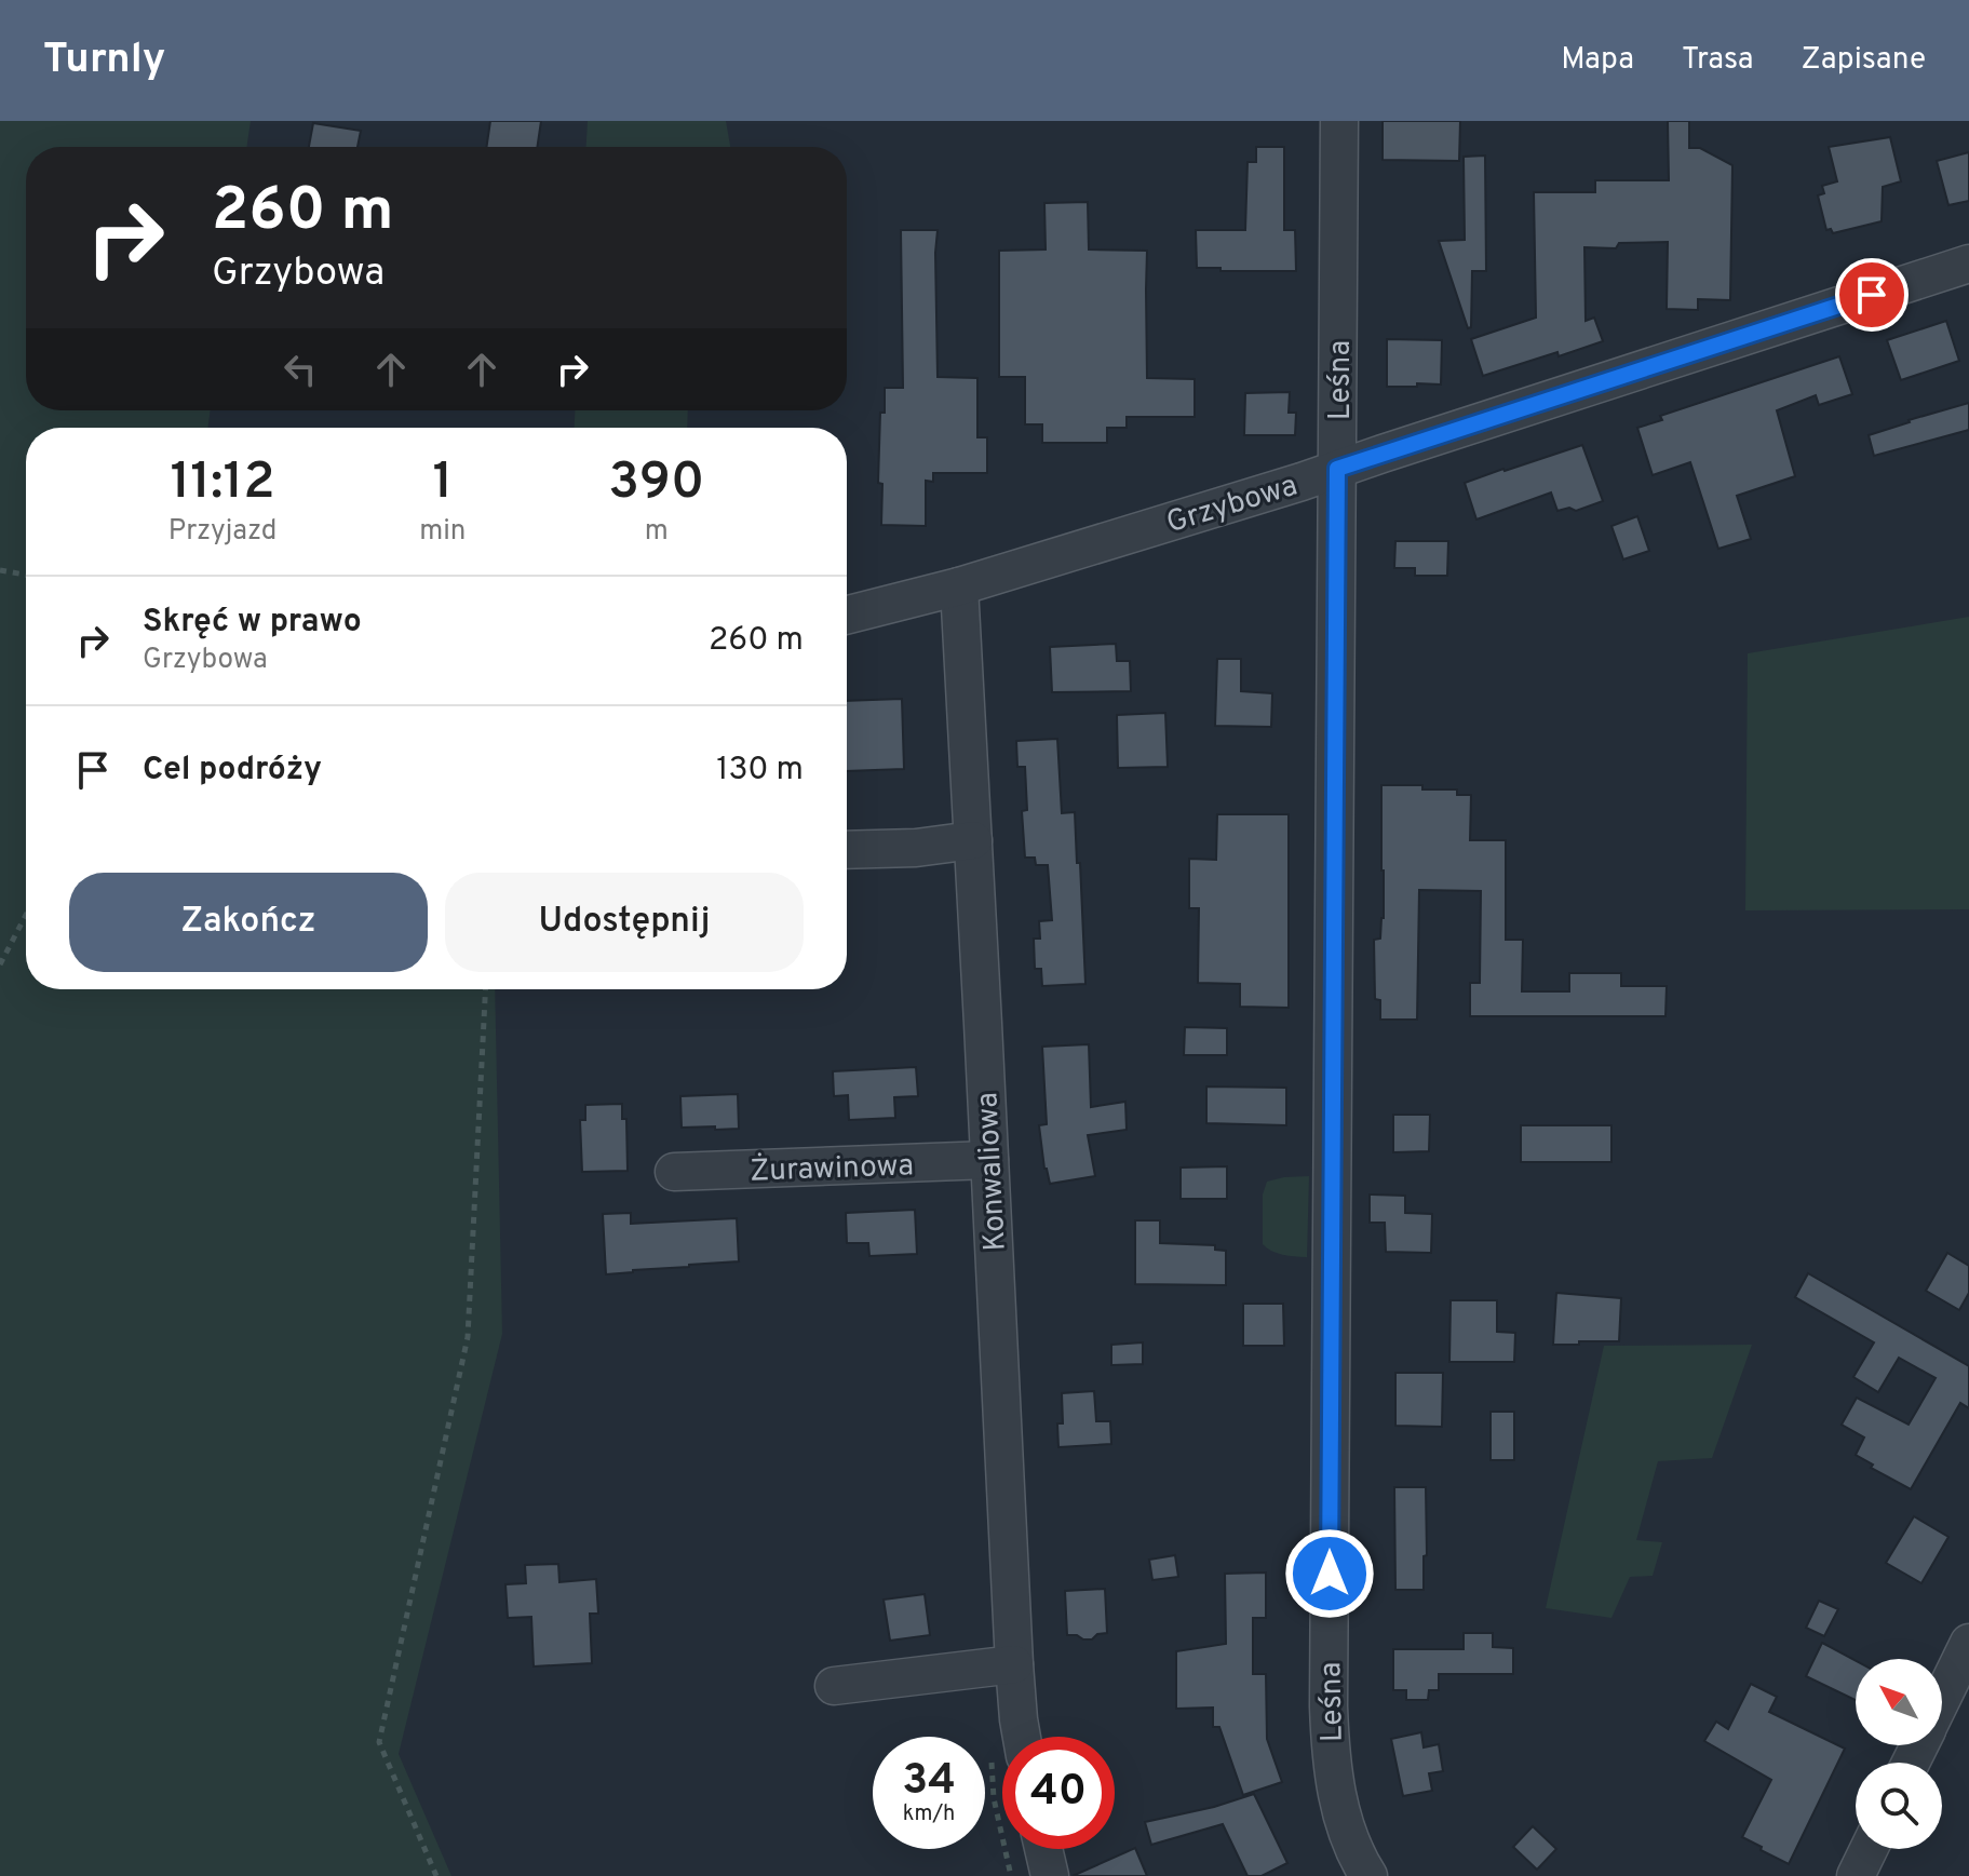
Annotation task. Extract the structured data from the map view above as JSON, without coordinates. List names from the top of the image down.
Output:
{
  "streets": {
    "street": [
      "Leśna",
      "Grzybowa",
      "Żurawinowa",
      "Konwaliowa"
    ]
  },
  "crossings": [
    ["Leśna", "Grzybowa"],
    ["Grzybowa", "Konwaliowa"],
    ["Żurawinowa", "Konwaliowa"]
  ],
  "north": "top left",
  "page": {
    "header": "Turnly",
    "nav": ["Mapa", "Trasa", "Zapisane"],
    "turn": ["260 m", "Grzybowa"],
    "eta": [
      "11:12",
      "Przyjazd",
      "1",
      "min",
      "390",
      "m"
    ],
    "list": [
      {
        "name": "Skręć w prawo",
        "note": "Grzybowa",
        "value": "260 m"
      },
      {
        "name": "Cel podróży",
        "value": "130 m"
      }
    ],
    "buttons": ["Zakończ", "Udostępnij"],
    "speed": "34 km/h",
    "limit": "40"
  }
}
